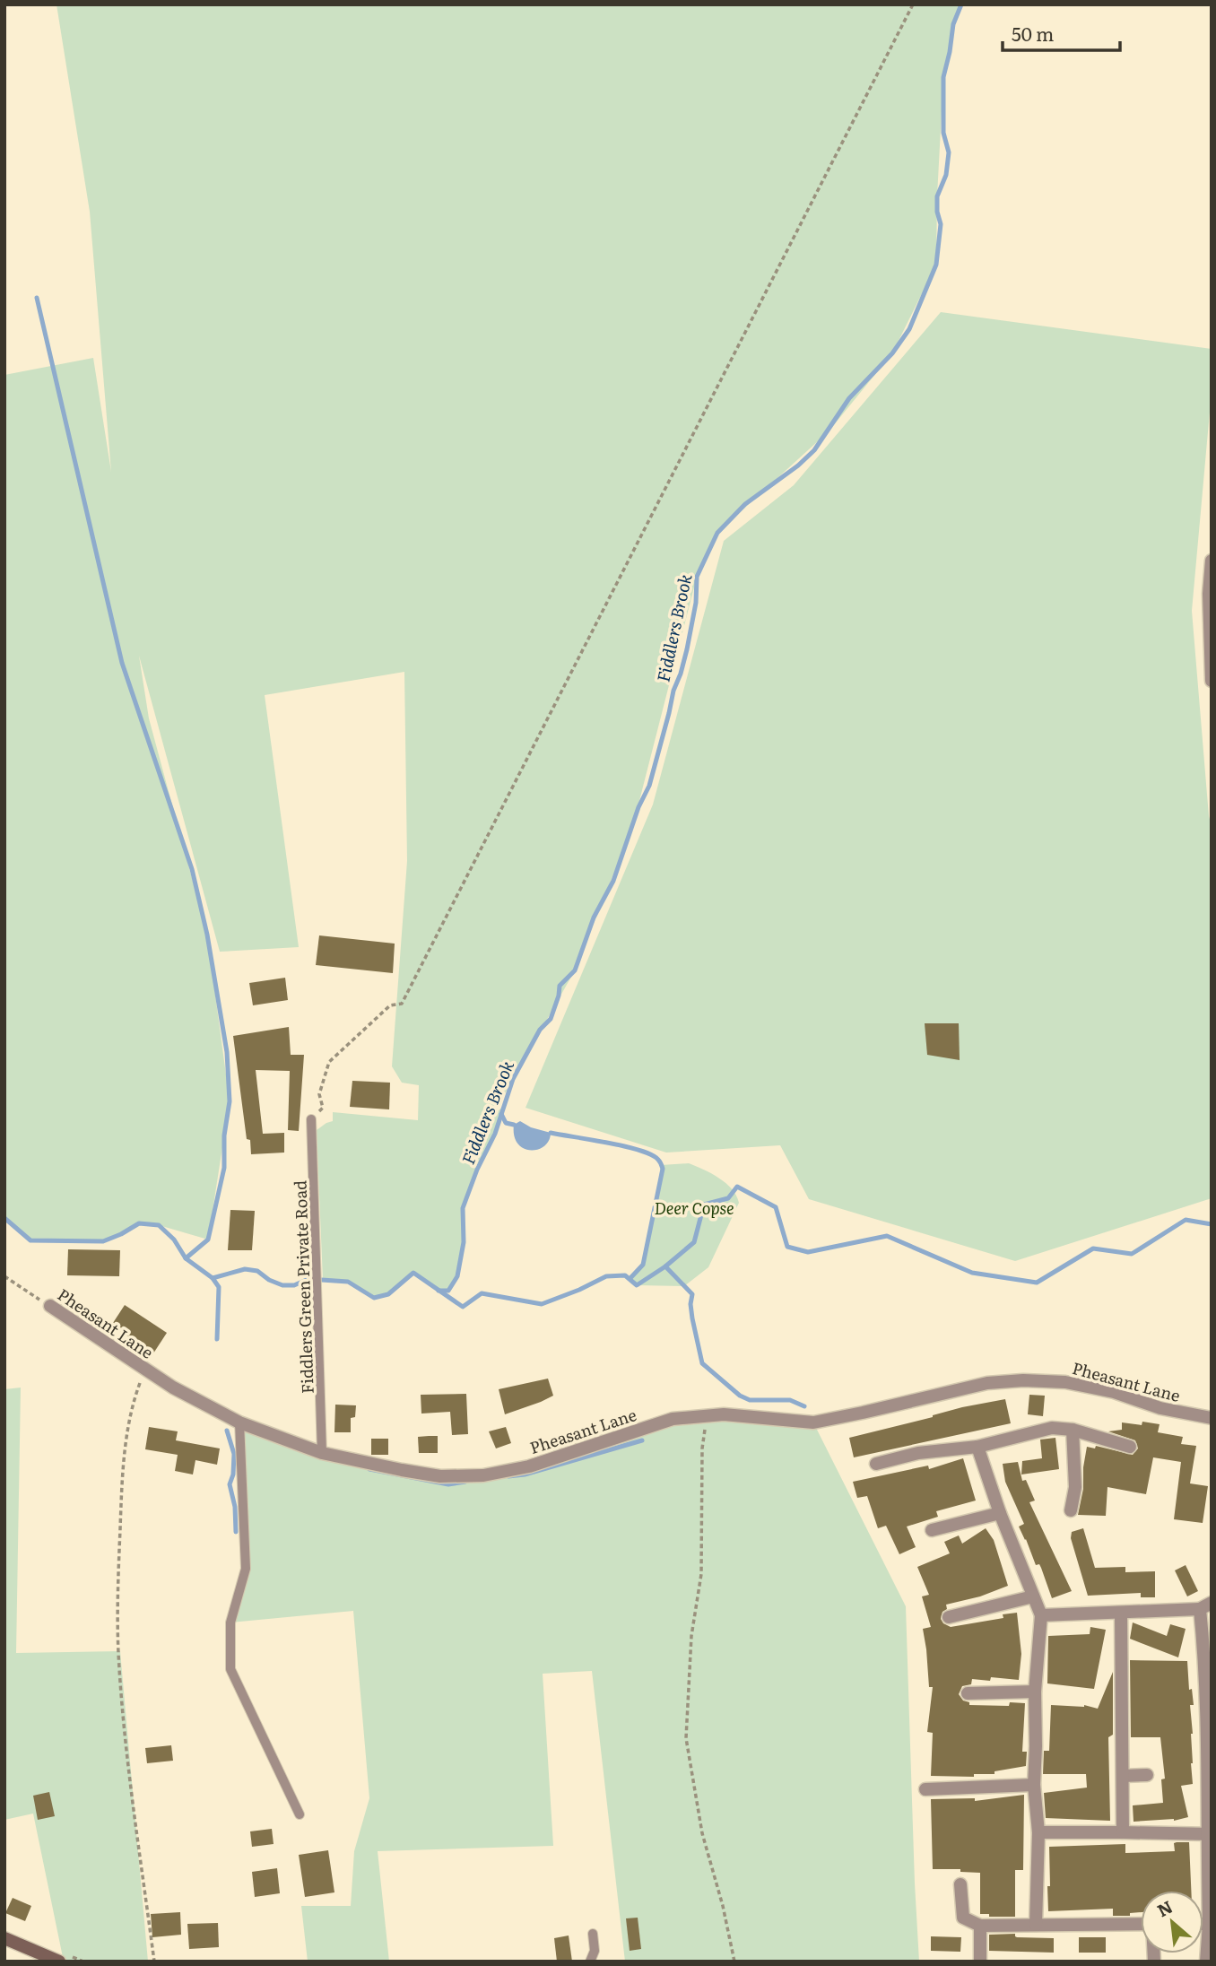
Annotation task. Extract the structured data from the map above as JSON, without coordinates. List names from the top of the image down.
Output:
{
  "streets": {
    "street": ["Pheasant Lane"],
    "lane": ["Fiddlers Green Private Road"]
  },
  "crossings": [
    ["Fiddlers Green Private Road", "Pheasant Lane"]
  ],
  "water": ["Fiddlers Brook"],
  "parks": ["Deer Copse"],
  "scale_bar": "50 m",
  "north": "top left"
}
